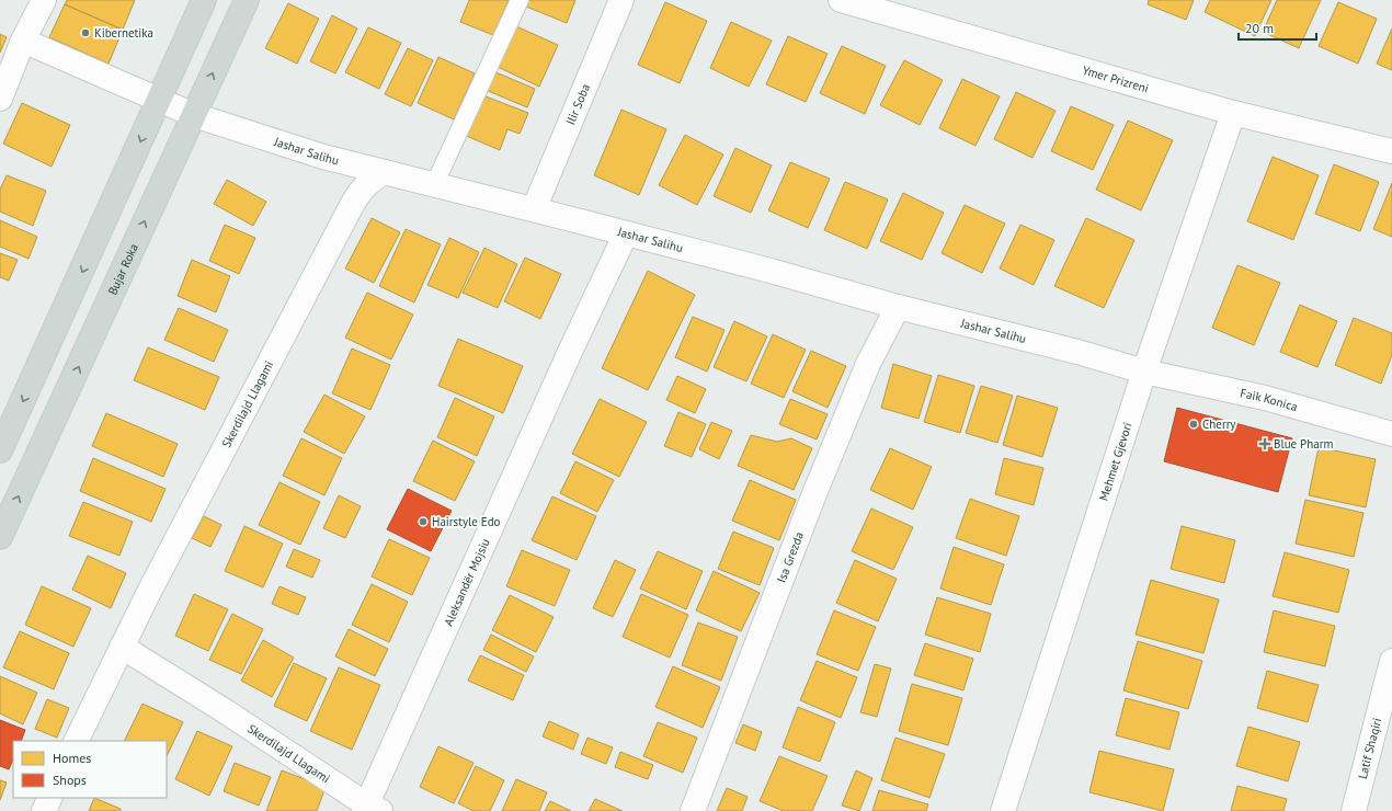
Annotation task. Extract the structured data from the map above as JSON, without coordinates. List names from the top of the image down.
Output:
{
  "streets": {
    "main road": ["Bujar Roka"],
    "street": [
      "Ymer Prizreni",
      "Ilir Soba",
      "Jashar Salihu",
      "Faik Konica",
      "Skerdilajd Llagami",
      "Mehmet Gjevori",
      "Isa Grezda",
      "Aleksandër Mojsiu",
      "Latif Shaqiri"
    ]
  },
  "crossings": [
    ["Ymer Prizreni", "Mehmet Gjevori"],
    ["Ilir Soba", "Jashar Salihu"],
    ["Jashar Salihu", "Bujar Roka"],
    ["Jashar Salihu", "Faik Konica"],
    ["Jashar Salihu", "Skerdilajd Llagami"],
    ["Jashar Salihu", "Mehmet Gjevori"],
    ["Jashar Salihu", "Isa Grezda"],
    ["Jashar Salihu", "Aleksandër Mojsiu"],
    ["Faik Konica", "Mehmet Gjevori"],
    ["Skerdilajd Llagami", "Aleksandër Mojsiu"]
  ],
  "places": {
    "other": ["Kibernetika", "Cherry", "Hairstyle Edo"],
    "health": ["Blue Pharm"]
  },
  "legend": ["Homes", "Shops"],
  "scale_bar": "20 m"
}
